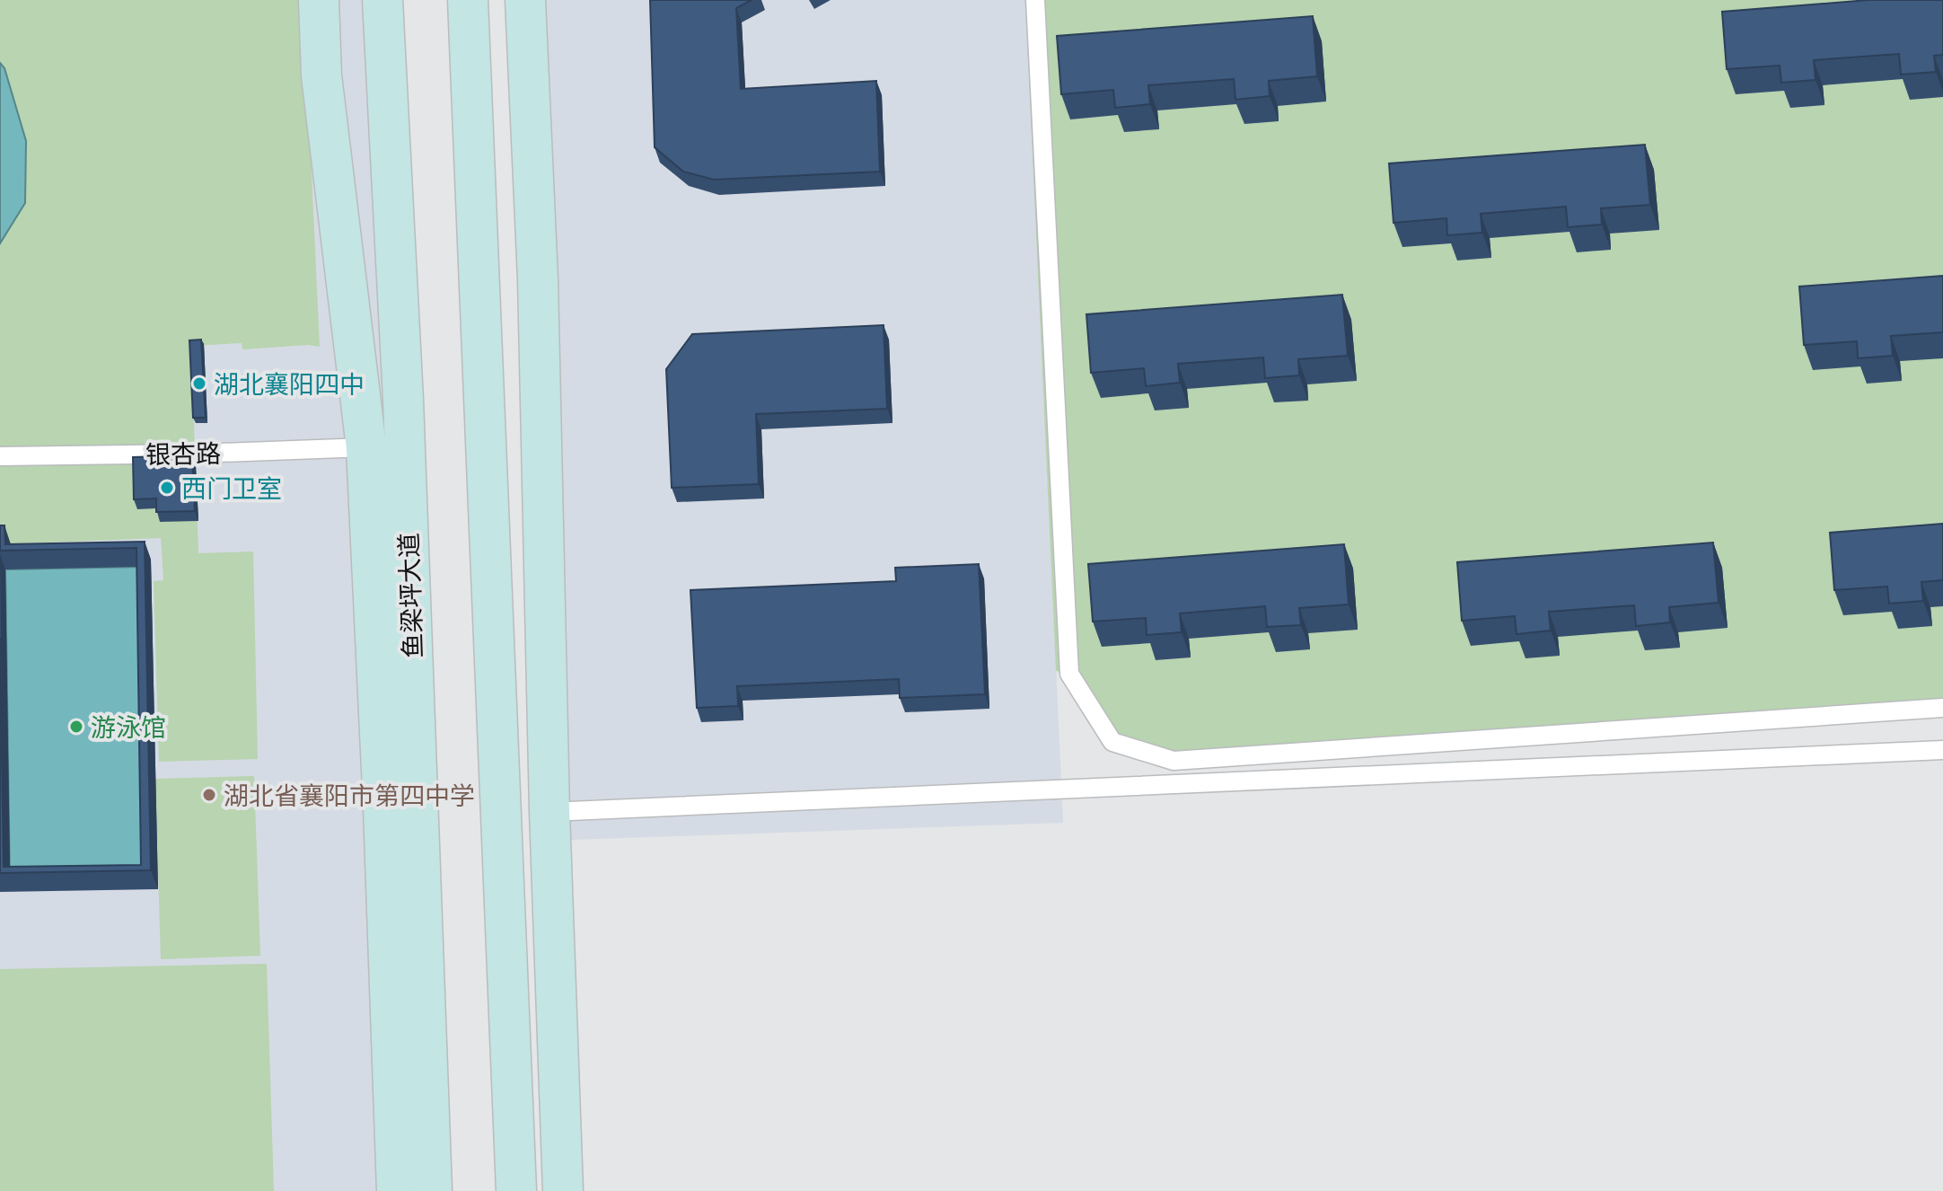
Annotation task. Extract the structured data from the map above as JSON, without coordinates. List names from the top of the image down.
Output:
{
  "streets": {
    "street": ["鱼梁坪大道"],
    "lane": ["银杏路"]
  },
  "places": [
    "湖北襄阳四中",
    "西门卫室",
    "游泳馆",
    "湖北省襄阳市第四中学"
  ]
}
